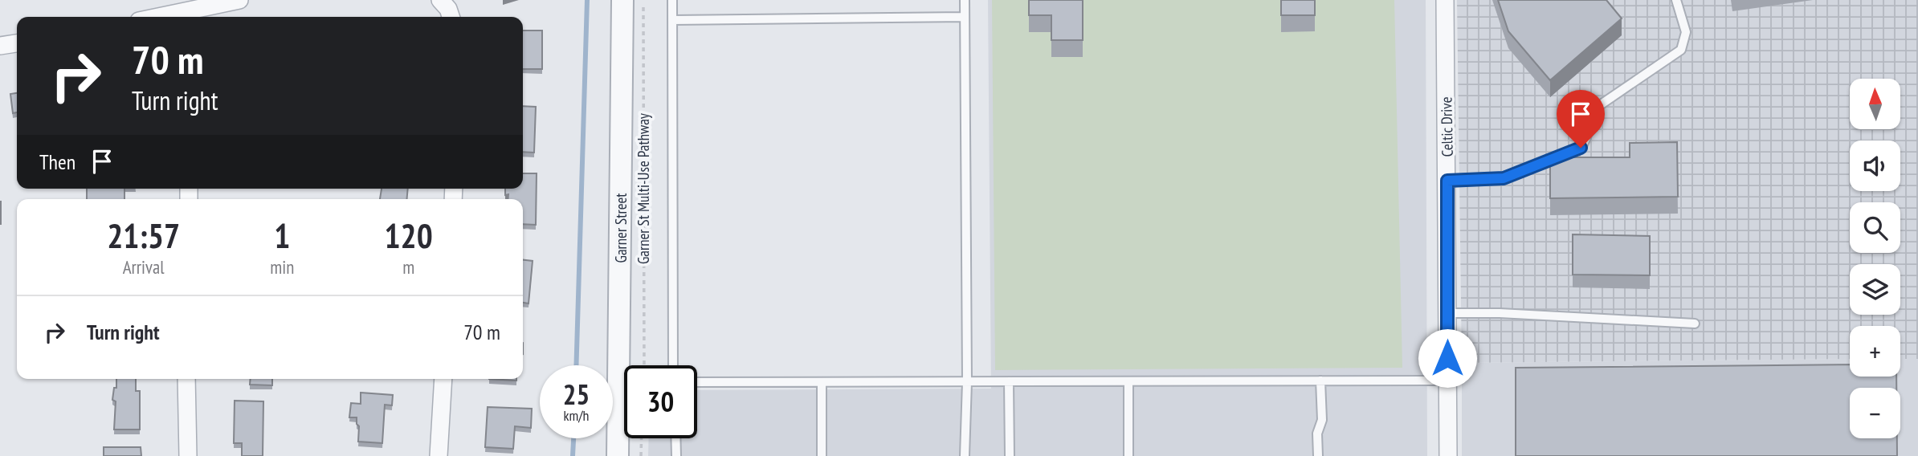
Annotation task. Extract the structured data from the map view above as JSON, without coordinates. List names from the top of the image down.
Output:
{
  "streets": {
    "street": ["Celtic Drive", "Garner Street"],
    "path": ["Garner St Multi-Use Pathway"]
  },
  "north": "top",
  "page": {
    "turn": ["70 m", "Turn right"],
    "map_buttons": ["+", "−"],
    "then": "Then",
    "eta": [
      "21:57",
      "Arrival",
      "1",
      "min",
      "120",
      "m"
    ],
    "list": [
      {
        "name": "Turn right",
        "value": "70 m"
      }
    ],
    "speed": "25 km/h",
    "limit": "30"
  }
}
